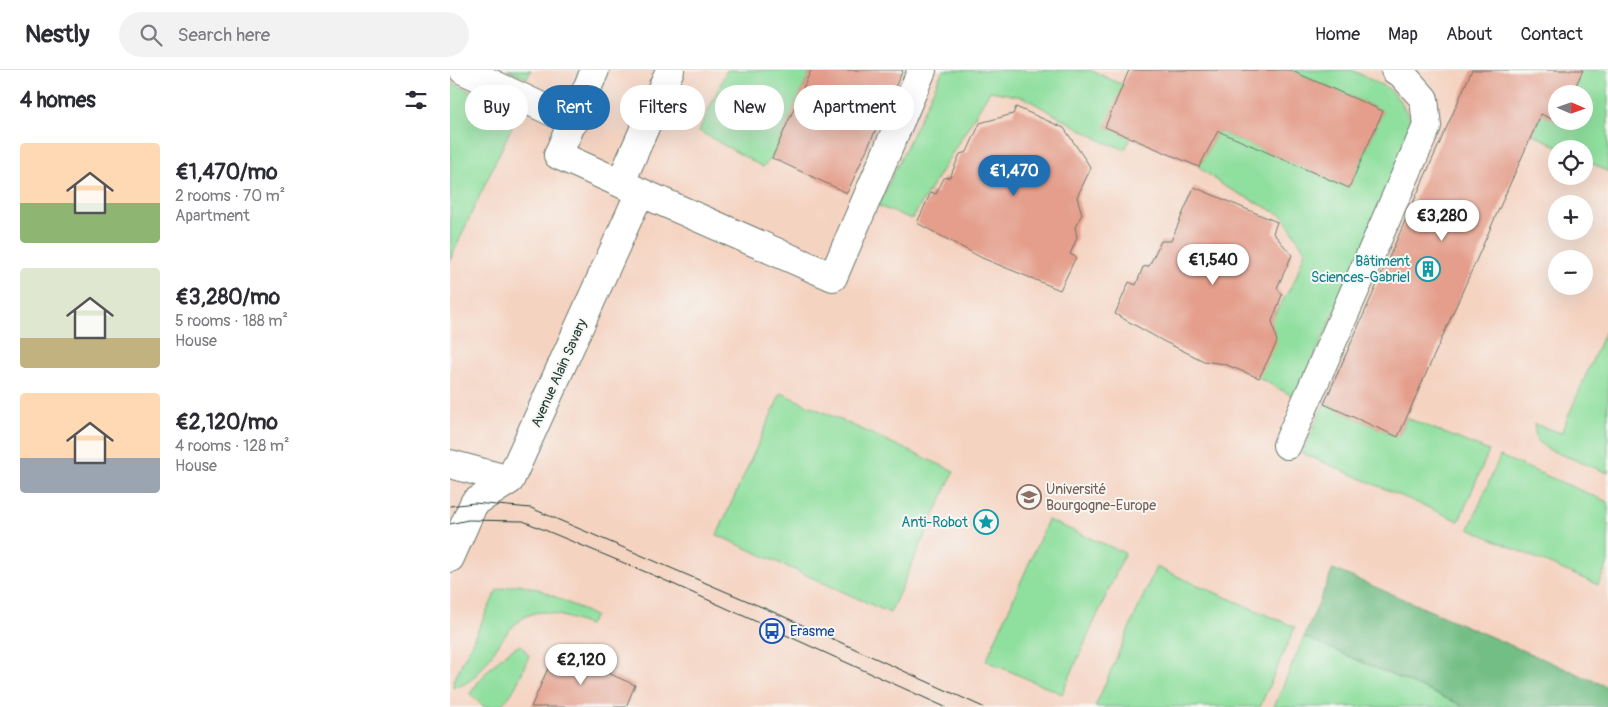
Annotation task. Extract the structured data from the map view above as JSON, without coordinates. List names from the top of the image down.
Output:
{
  "streets": {
    "lane": ["Avenue Alain Savary"]
  },
  "places": {
    "building": ["Bâtiment Sciences-Gabriel"],
    "school or university": ["Université Bourgogne-Europe"],
    "place": ["Anti-Robot"],
    "bus stop": ["Erasme"]
  },
  "north": "right",
  "page": {
    "header": "Nestly",
    "search": "Search here",
    "nav": [
      "Home",
      "Map",
      "About",
      "Contact"
    ],
    "heading": "4 homes",
    "map_buttons": ["+", "−"],
    "chip": [
      "Buy",
      "Rent",
      "Filters",
      "New",
      "Apartment"
    ],
    "list": [
      {
        "name": "€1,470/mo",
        "note": "2 rooms · 70 m² · Apartment"
      },
      {
        "name": "€3,280/mo",
        "note": "5 rooms · 188 m² · House"
      },
      {
        "name": "€2,120/mo",
        "note": "4 rooms · 128 m² · House"
      }
    ],
    "price": [
      "€1,470",
      "€3,280",
      "€1,540",
      "€2,120"
    ]
  }
}
